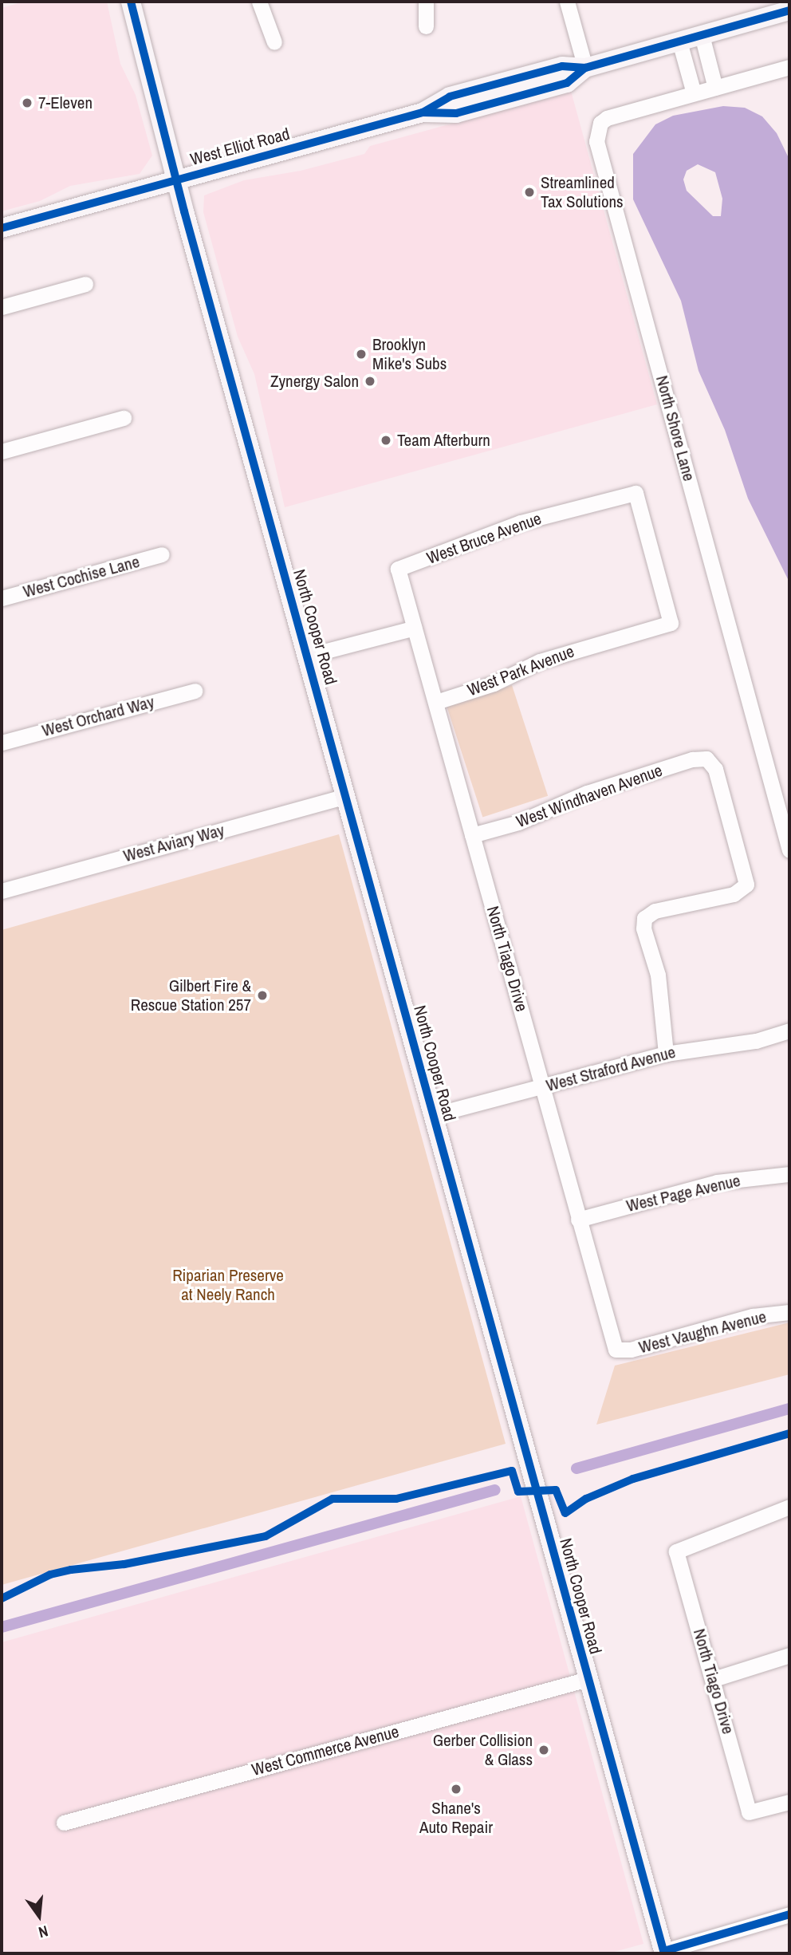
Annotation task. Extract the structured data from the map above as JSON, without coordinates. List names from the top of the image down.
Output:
{
  "streets": {
    "main road": ["West Elliot Road", "North Cooper Road"],
    "street": [
      "North Shore Lane",
      "West Bruce Avenue",
      "West Cochise Lane",
      "West Park Avenue",
      "West Orchard Way",
      "West Windhaven Avenue",
      "West Aviary Way",
      "North Tiago Drive",
      "West Straford Avenue",
      "West Page Avenue",
      "West Vaughn Avenue",
      "West Commerce Avenue"
    ]
  },
  "crossings": [
    ["West Elliot Road", "North Cooper Road"],
    ["West Bruce Avenue", "West Park Avenue"],
    ["West Bruce Avenue", "North Tiago Drive"],
    ["North Cooper Road", "West Aviary Way"],
    ["North Cooper Road", "West Straford Avenue"],
    ["North Cooper Road", "West Commerce Avenue"],
    ["West Park Avenue", "North Tiago Drive"],
    ["West Windhaven Avenue", "North Tiago Drive"],
    ["West Windhaven Avenue", "West Straford Avenue"],
    ["North Tiago Drive", "West Straford Avenue"],
    ["North Tiago Drive", "West Page Avenue"],
    ["North Tiago Drive", "West Vaughn Avenue"]
  ],
  "parks": ["Riparian Preserve at Neely Ranch"],
  "places": [
    "7-Eleven",
    "Streamlined Tax Solutions",
    "Brooklyn Mike's Subs",
    "Zynergy Salon",
    "Team Afterburn",
    "Gilbert Fire & Rescue Station 257",
    "Gerber Collision & Glass",
    "Shane's Auto Repair"
  ],
  "north": "bottom"
}
